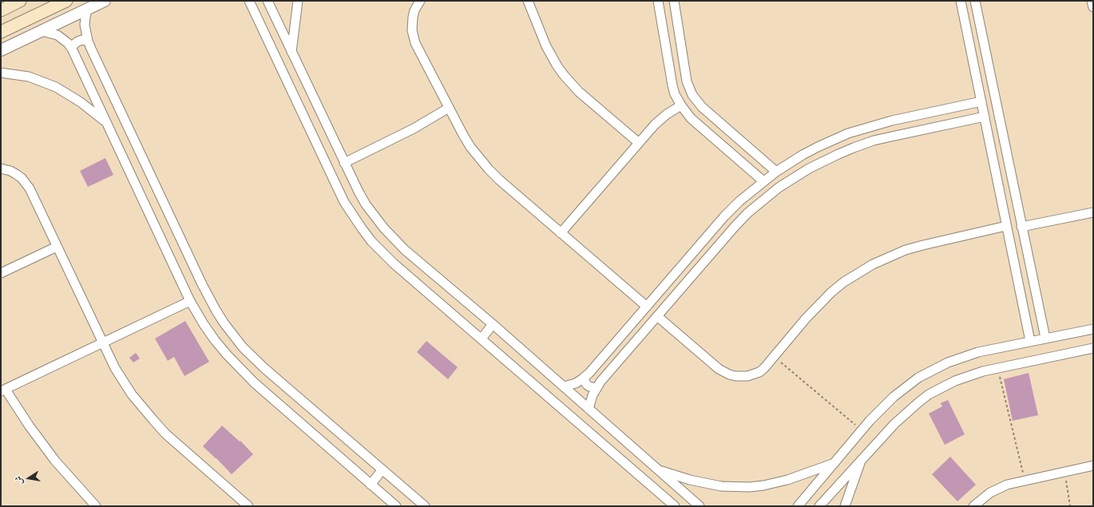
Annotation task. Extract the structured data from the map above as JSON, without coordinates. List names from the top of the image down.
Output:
{
  "north": "left"
}
